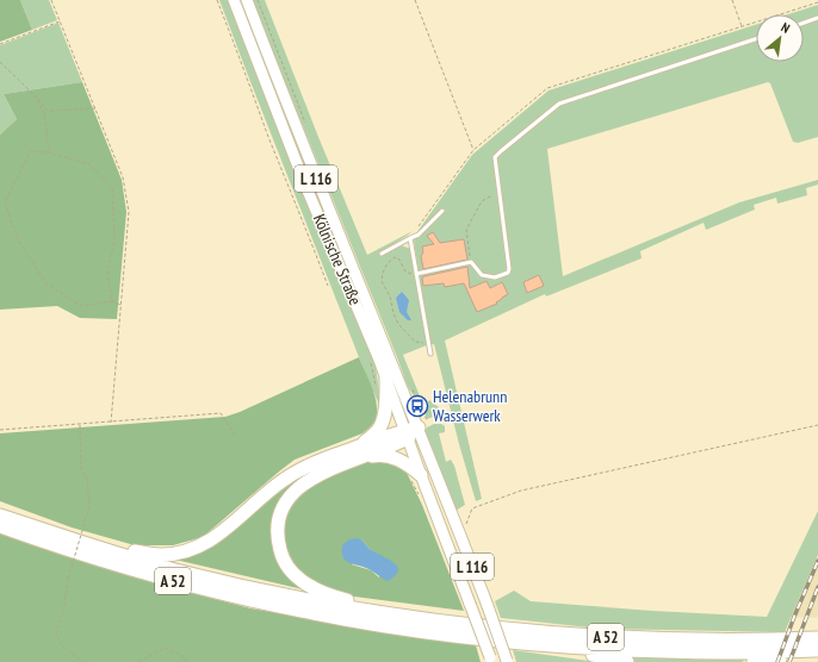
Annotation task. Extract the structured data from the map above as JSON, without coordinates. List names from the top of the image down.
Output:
{
  "streets": {
    "highway": ["A 52"],
    "main road": ["L 116", "Kölnische Straße"]
  },
  "crossings": [
    ["L 116", "Kölnische Straße"]
  ],
  "places": {
    "bus stop": ["Helenabrunn Wasserwerk"]
  },
  "north": "top right"
}
